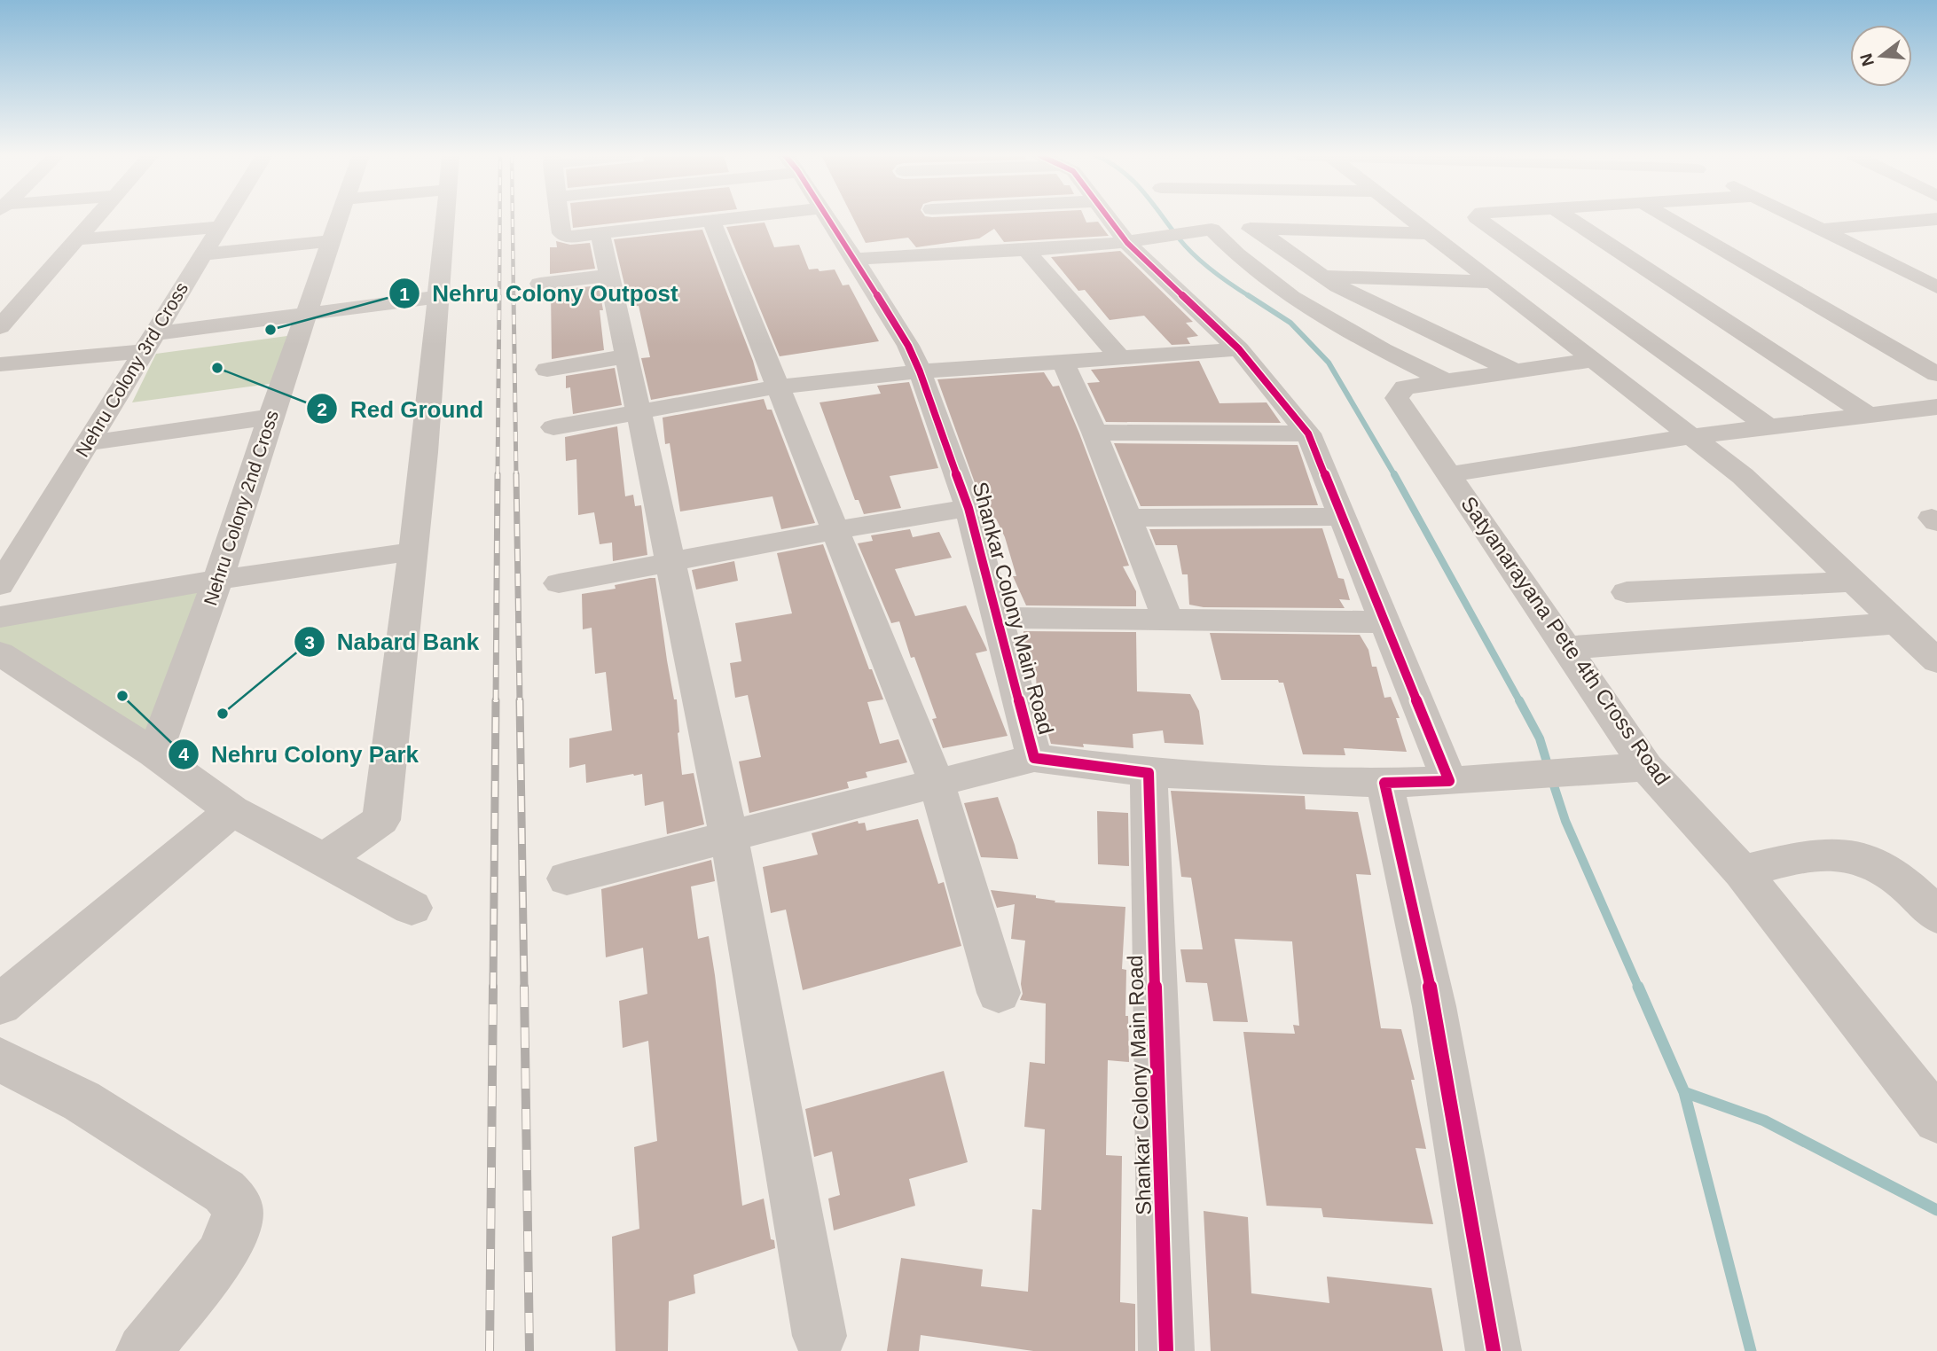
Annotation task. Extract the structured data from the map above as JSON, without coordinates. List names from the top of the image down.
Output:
{
  "streets": {
    "street": [
      "Nehru Colony 3rd Cross",
      "Nehru Colony 2nd Cross",
      "Shankar Colony Main Road",
      "Satyanarayana Pete 4th Cross Road"
    ]
  },
  "places": [
    "Nehru Colony Outpost",
    "Red Ground",
    "Nehru Colony Park",
    "Nabard Bank"
  ],
  "north": "left"
}
